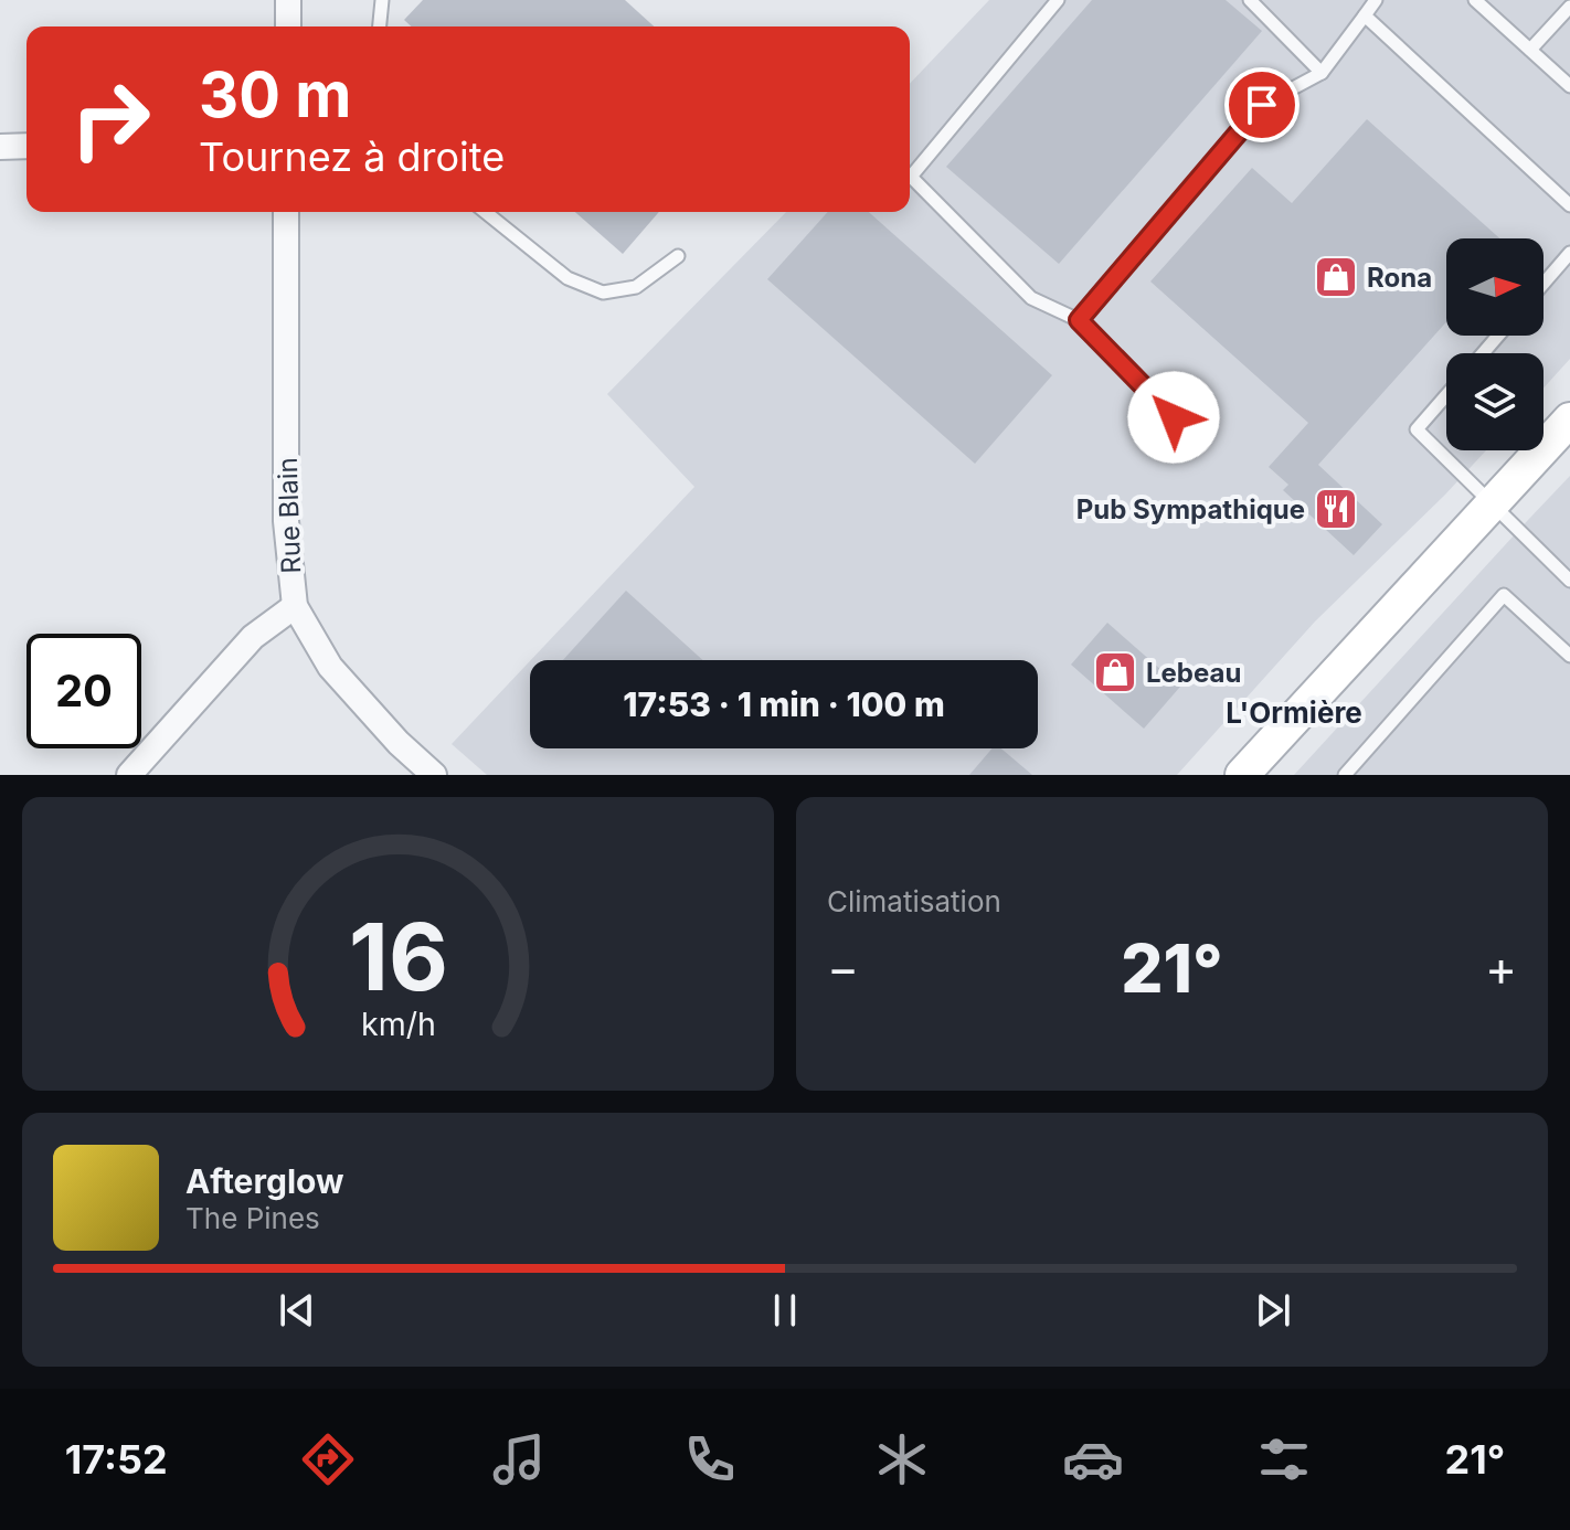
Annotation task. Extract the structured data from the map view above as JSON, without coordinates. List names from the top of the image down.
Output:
{
  "streets": {
    "street": ["Rue Blain"]
  },
  "districts": ["L'Ormière"],
  "places": {
    "shop": ["Rona", "Lebeau"],
    "restaurant": ["Pub Sympathique"]
  },
  "north": "right",
  "page": {
    "turn": ["30 m", "Tournez à droite"],
    "limit": "20",
    "trip": "17:53 · 1 min · 100 m",
    "tile": "Climatisation",
    "heat": ["−", "21°", "+"],
    "song": ["Afterglow", "The Pines"],
    "tabs": ["17:52", "21°"],
    "gauge": ["16", "km/h"]
  }
}
